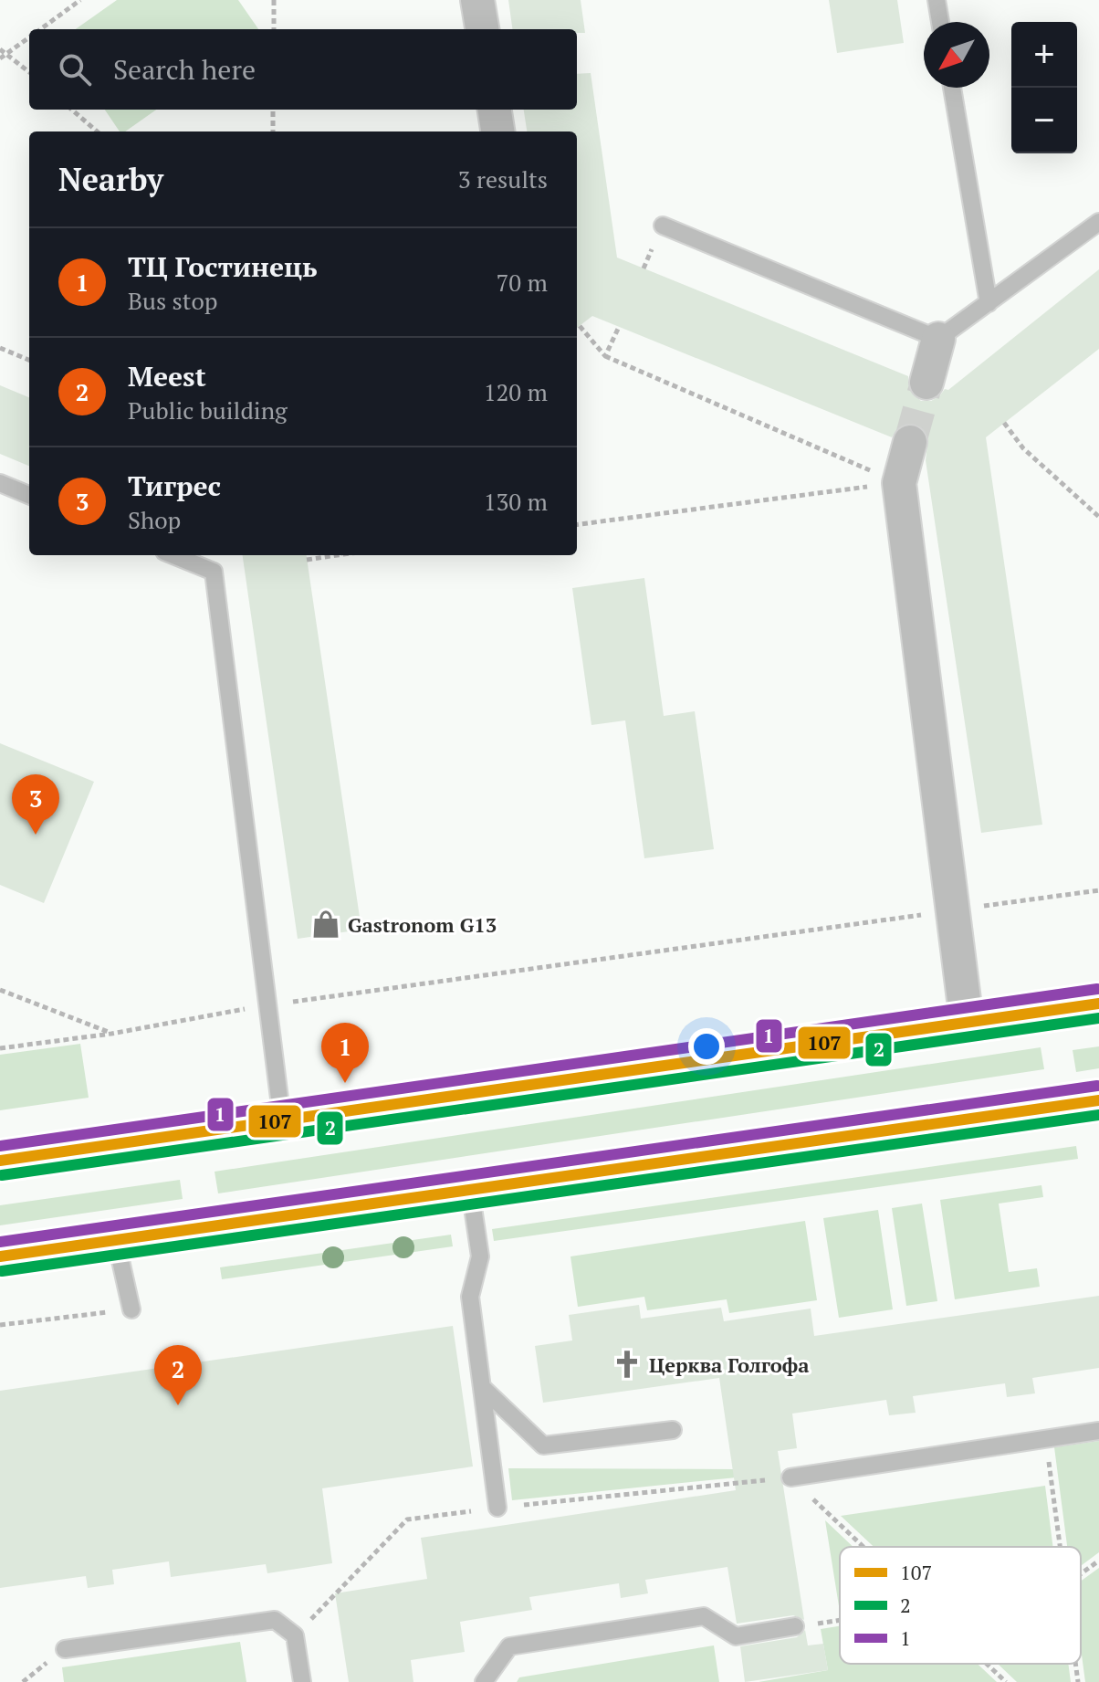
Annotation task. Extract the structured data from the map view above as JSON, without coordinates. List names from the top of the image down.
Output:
{
  "places": {
    "shop": ["Gastronom G13"],
    "church": ["Церква Голгофа"]
  },
  "lines": ["transit line 1", "transit line 107", "transit line 2"],
  "legend": ["107", "2", "1"],
  "north": "bottom left",
  "page": {
    "map_buttons": ["+", "−"],
    "search": "Search here",
    "heading": ["Nearby", "3 results"],
    "list": [
      {
        "mark": "1",
        "name": "ТЦ Гостинець",
        "note": "Bus stop",
        "value": "70 m"
      },
      {
        "mark": "2",
        "name": "Meest",
        "note": "Public building",
        "value": "120 m"
      },
      {
        "mark": "3",
        "name": "Тигрес",
        "note": "Shop",
        "value": "130 m"
      }
    ],
    "pins": ["3", "1", "2"]
  }
}
